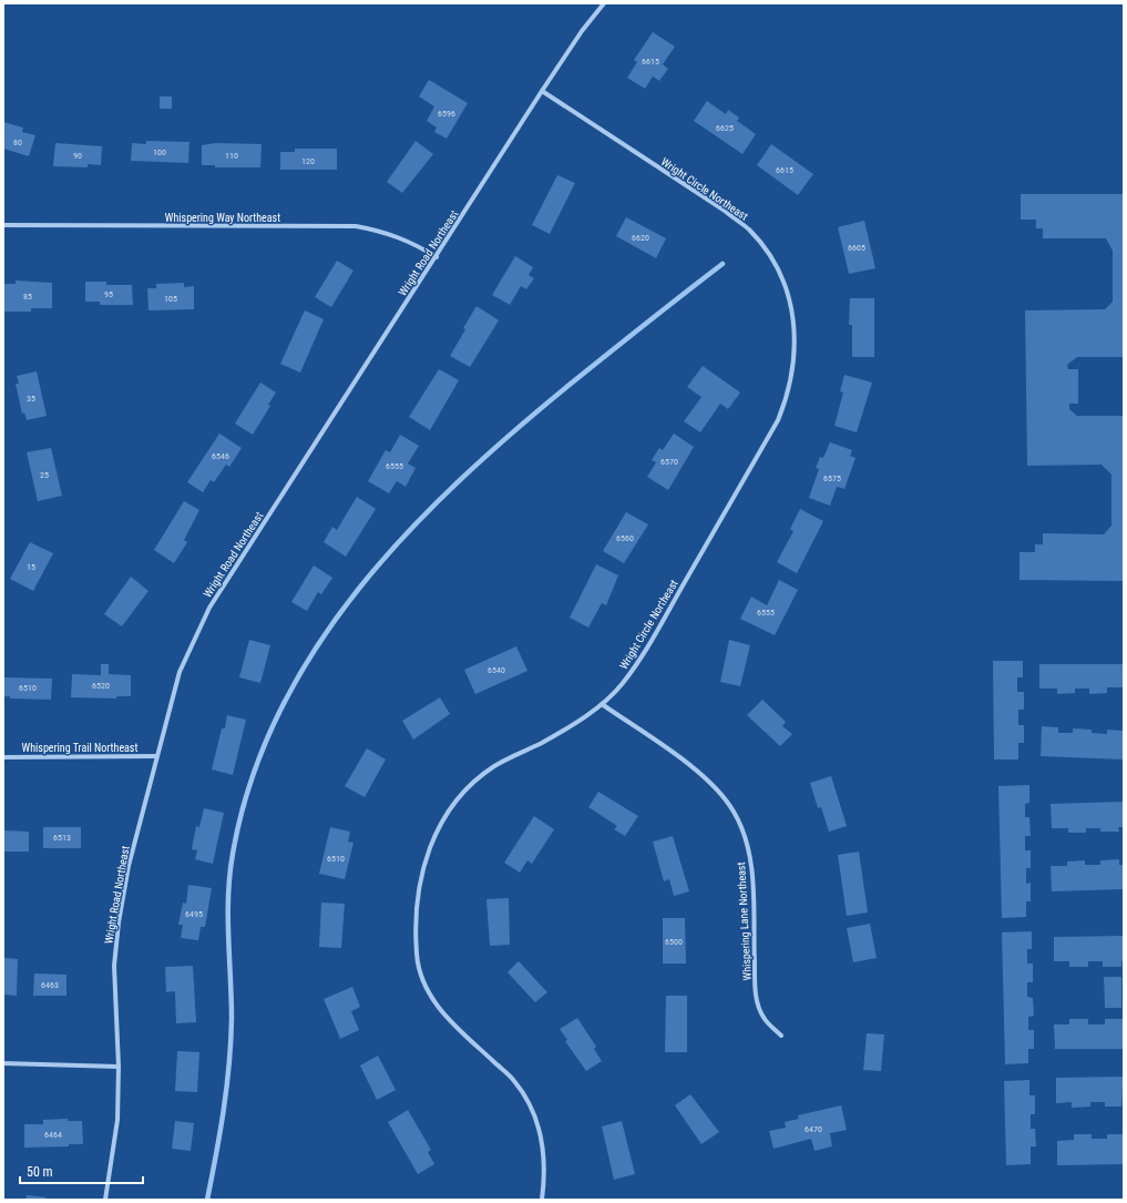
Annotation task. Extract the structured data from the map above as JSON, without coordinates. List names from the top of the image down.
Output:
{
  "streets": {
    "street": [
      "Wright Circle Northeast",
      "Whispering Way Northeast",
      "Wright Road Northeast",
      "Whispering Trail Northeast",
      "Whispering Lane Northeast"
    ]
  },
  "crossings": [
    ["Wright Circle Northeast", "Wright Road Northeast"],
    ["Wright Circle Northeast", "Whispering Lane Northeast"],
    ["Whispering Way Northeast", "Wright Road Northeast"],
    ["Wright Road Northeast", "Whispering Trail Northeast"]
  ],
  "house_numbers": [
    "6615",
    "6596",
    "6625",
    "80",
    "100",
    "90",
    "110",
    "120",
    "6615",
    "6620",
    "6605",
    "95",
    "85",
    "105",
    "35",
    "6546",
    "6570",
    "6555",
    "25",
    "6575",
    "6560",
    "15",
    "6555",
    "6540",
    "6520",
    "6510",
    "6513",
    "6510",
    "6495",
    "6500",
    "6463",
    "6470",
    "6464"
  ],
  "scale_bar": "50 m"
}
